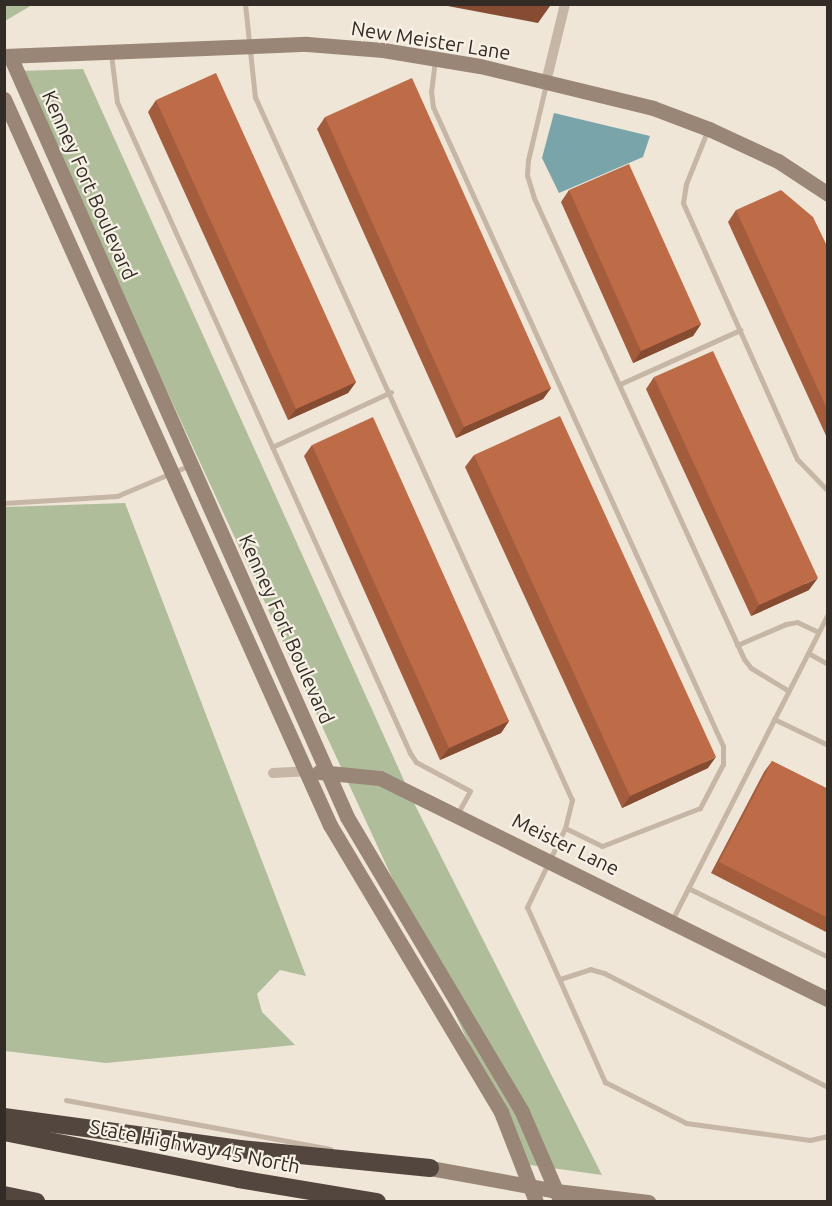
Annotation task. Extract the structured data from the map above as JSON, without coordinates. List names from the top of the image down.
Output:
{
  "streets": {
    "highway": ["State Highway 45 North"],
    "street": ["New Meister Lane", "Kenney Fort Boulevard", "Meister Lane"]
  },
  "crossings": [
    ["New Meister Lane", "Kenney Fort Boulevard"],
    ["Kenney Fort Boulevard", "Meister Lane"]
  ]
}
